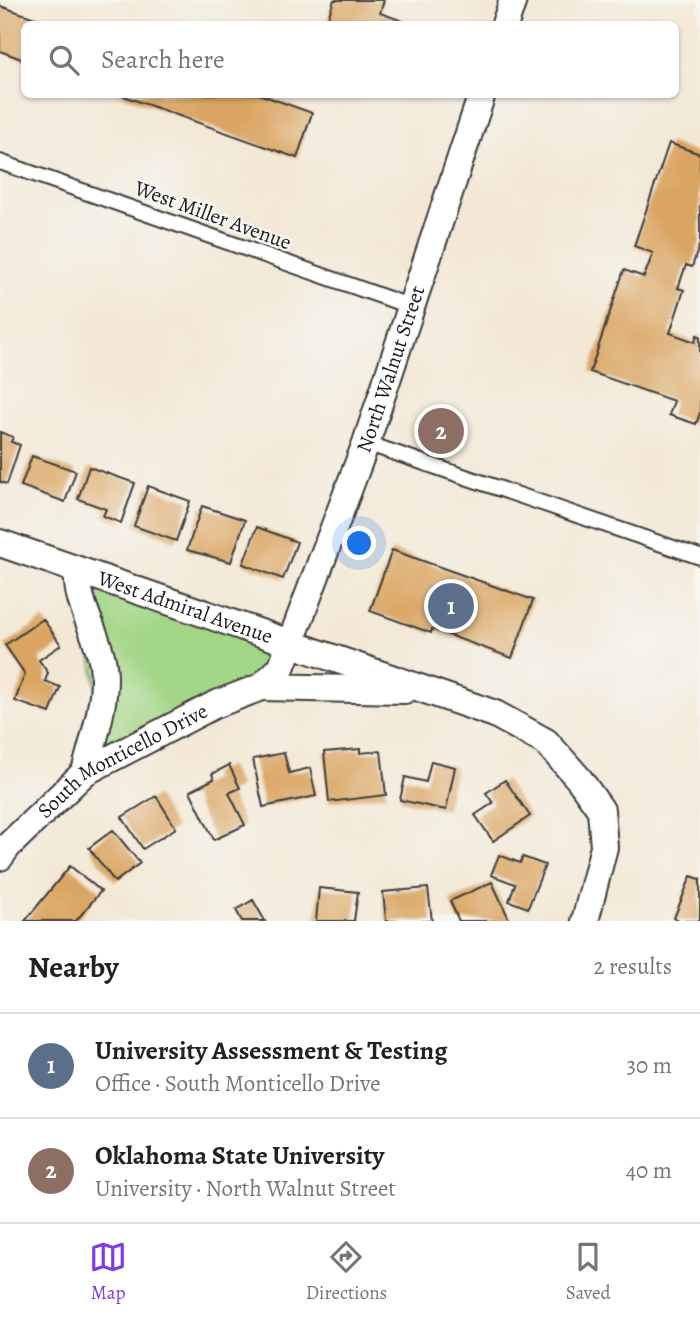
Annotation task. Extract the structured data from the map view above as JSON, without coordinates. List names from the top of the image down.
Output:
{
  "streets": {
    "street": ["North Walnut Street", "West Admiral Avenue", "South Monticello Drive"],
    "lane": ["West Miller Avenue"]
  },
  "crossings": [
    ["West Miller Avenue", "North Walnut Street"],
    ["North Walnut Street", "West Admiral Avenue"],
    ["North Walnut Street", "South Monticello Drive"],
    ["West Admiral Avenue", "South Monticello Drive"]
  ],
  "page": {
    "search": "Search here",
    "pins": ["2", "1"],
    "heading": ["Nearby", "2 results"],
    "list": [
      {
        "mark": "1",
        "name": "University Assessment & Testing",
        "note": "Office · South Monticello Drive",
        "value": "30 m"
      },
      {
        "mark": "2",
        "name": "Oklahoma State University",
        "note": "University · North Walnut Street",
        "value": "40 m"
      }
    ],
    "nav": ["Map", "Directions", "Saved"]
  }
}
